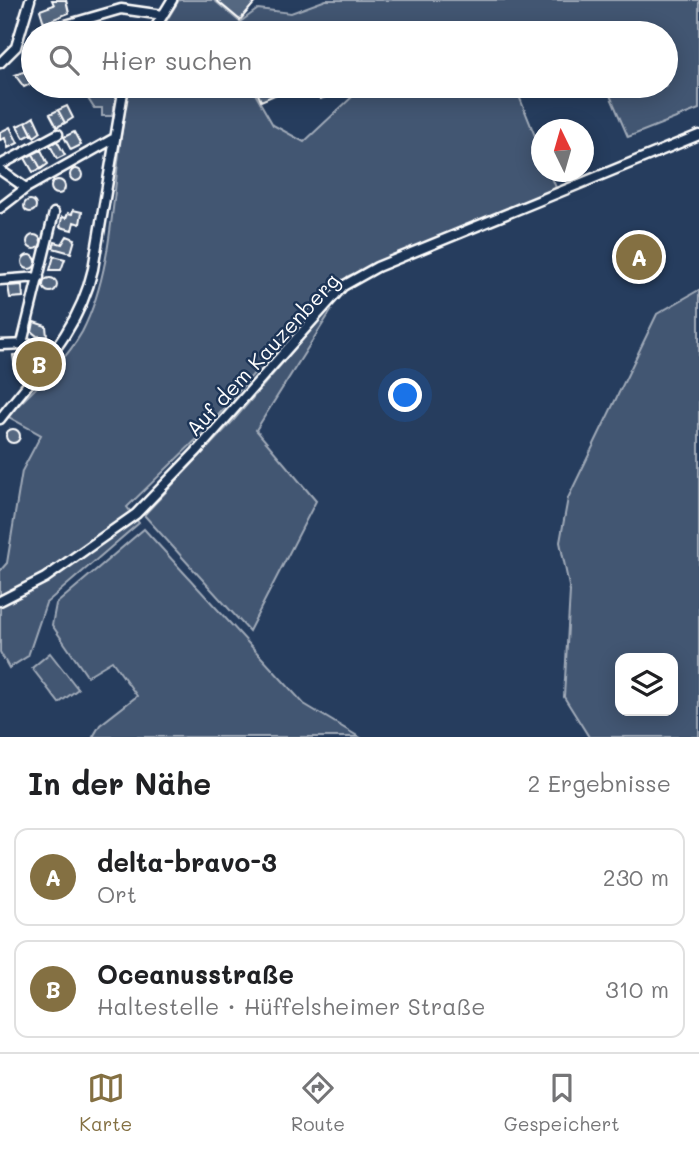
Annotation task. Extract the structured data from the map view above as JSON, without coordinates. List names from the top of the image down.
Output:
{
  "streets": {
    "street": ["Auf dem Kauzenberg"]
  },
  "north": "top",
  "page": {
    "search": "Hier suchen",
    "pins": ["A", "B"],
    "heading": ["In der Nähe", "2 Ergebnisse"],
    "list": [
      {
        "mark": "A",
        "name": "delta-bravo-3",
        "note": "Ort",
        "value": "230 m"
      },
      {
        "mark": "B",
        "name": "Oceanusstraße",
        "note": "Haltestelle · Hüffelsheimer Straße",
        "value": "310 m"
      }
    ],
    "nav": ["Karte", "Route", "Gespeichert"]
  }
}
